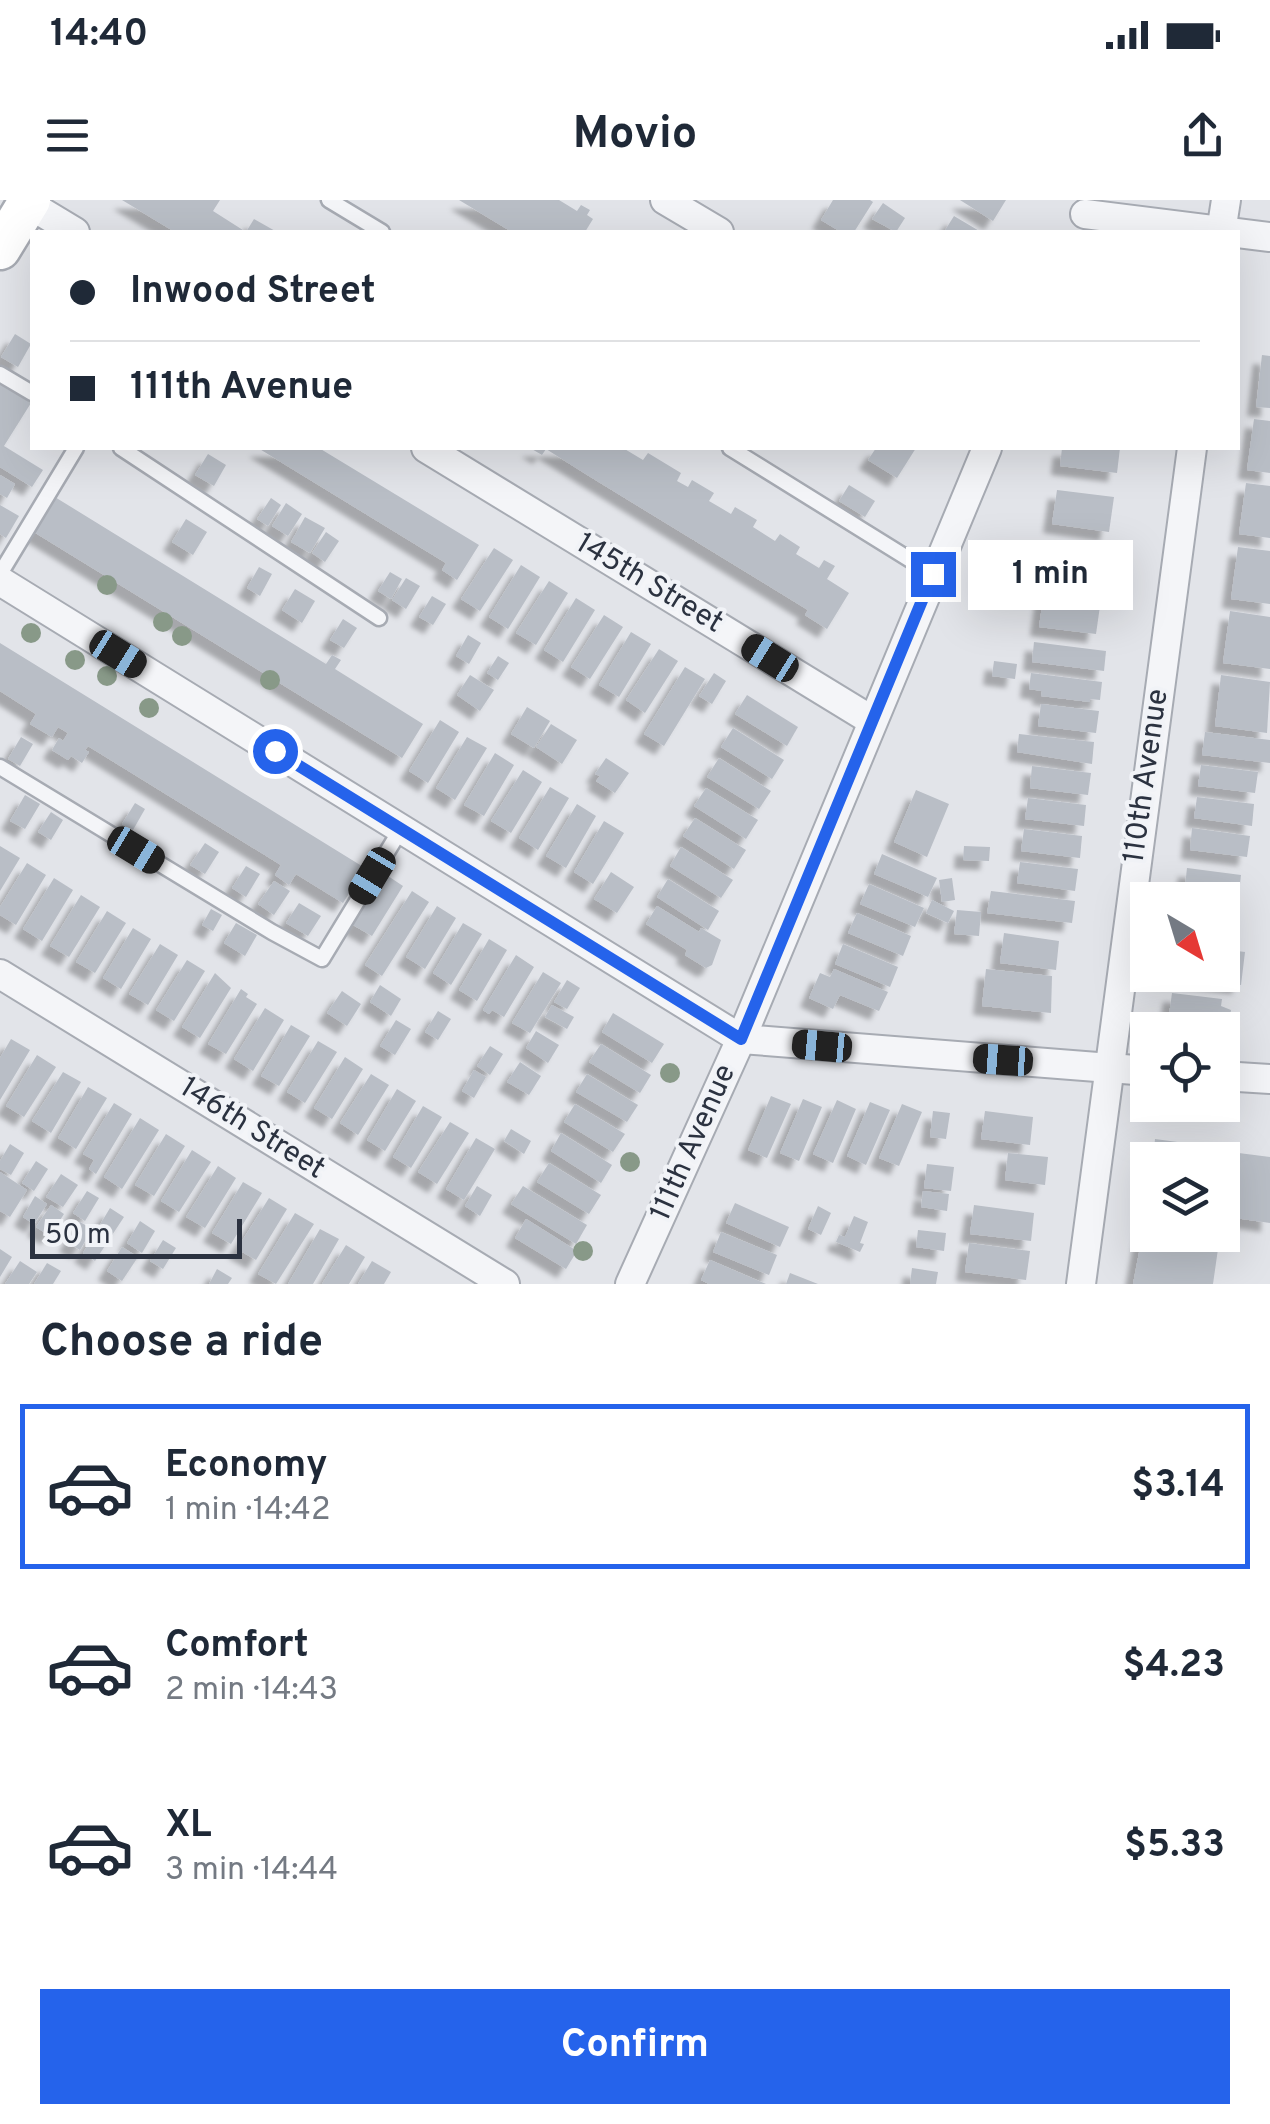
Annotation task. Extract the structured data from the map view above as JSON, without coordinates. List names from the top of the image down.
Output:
{
  "streets": {
    "street": [
      "145th Street",
      "110th Avenue",
      "146th Street",
      "111th Avenue"
    ]
  },
  "crossings": [
    ["145th Street", "111th Avenue"]
  ],
  "scale_bar": "50 m",
  "north": "bottom right",
  "page": {
    "status": "14:40",
    "header": "Movio",
    "banner": ["Inwood Street", "111th Avenue"],
    "bubble": "1 min",
    "scale": "50 m",
    "heading": "Choose a ride",
    "list": [
      {
        "name": "Economy",
        "note": "1 min · 14:42",
        "value": "$3.14"
      },
      {
        "name": "Comfort",
        "note": "2 min · 14:43",
        "value": "$4.23"
      },
      {
        "name": "XL",
        "note": "3 min · 14:44",
        "value": "$5.33"
      }
    ],
    "buttons": "Confirm"
  }
}
